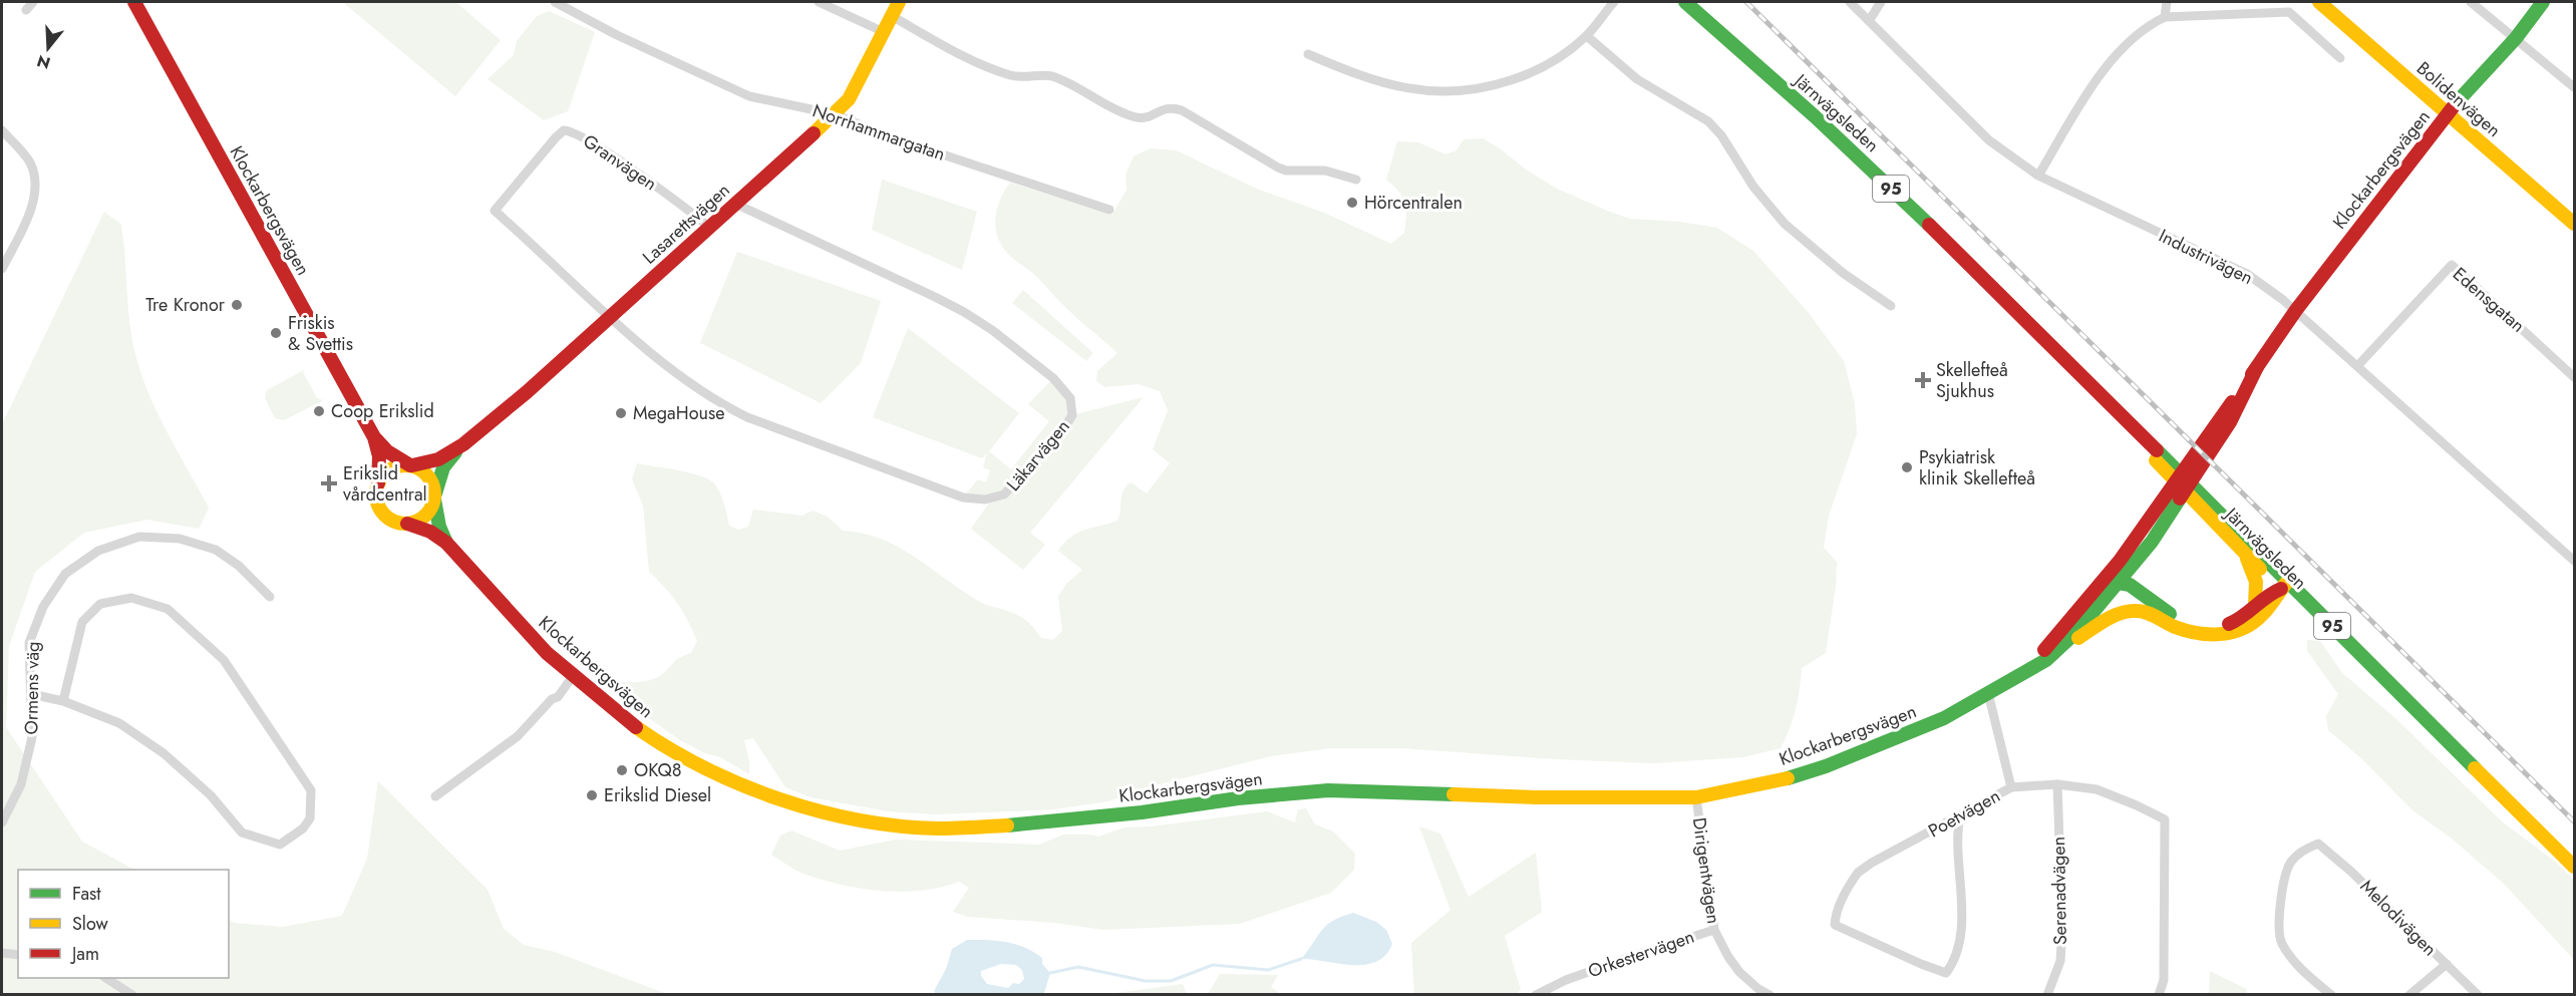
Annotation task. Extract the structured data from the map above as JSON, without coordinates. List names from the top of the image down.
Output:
{
  "streets": {
    "main road": [
      "Bolidenvägen",
      "Järnvägsleden",
      "Klockarbergsvägen",
      "95",
      "Lasarettsvägen"
    ],
    "street": [
      "Norrhammargatan",
      "Granvägen",
      "Industrivägen",
      "Edensgatan",
      "Läkarvägen",
      "Ormens väg",
      "Poetvägen",
      "Dirigentvägen",
      "Serenadvägen",
      "Melodivägen",
      "Orkestervägen"
    ]
  },
  "crossings": [
    ["Bolidenvägen", "Klockarbergsvägen"],
    ["Norrhammargatan", "Lasarettsvägen"],
    ["Granvägen", "Lasarettsvägen"],
    ["Granvägen", "Läkarvägen"],
    ["Klockarbergsvägen", "Lasarettsvägen"],
    ["Klockarbergsvägen", "Industrivägen"],
    ["Klockarbergsvägen", "Dirigentvägen"],
    ["Lasarettsvägen", "Läkarvägen"],
    ["Industrivägen", "Edensgatan"],
    ["Poetvägen", "Serenadvägen"],
    ["Dirigentvägen", "Orkestervägen"]
  ],
  "places": {
    "other": [
      "Hörcentralen",
      "Tre Kronor",
      "Friskis & Svettis",
      "Coop Erikslid",
      "MegaHouse",
      "Psykiatrisk klinik Skellefteå",
      "OKQ8",
      "Erikslid Diesel"
    ],
    "health": ["Skellefteå Sjukhus", "Erikslid vårdcentral"]
  },
  "legend": ["Fast", "Slow", "Jam"],
  "north": "bottom"
}
